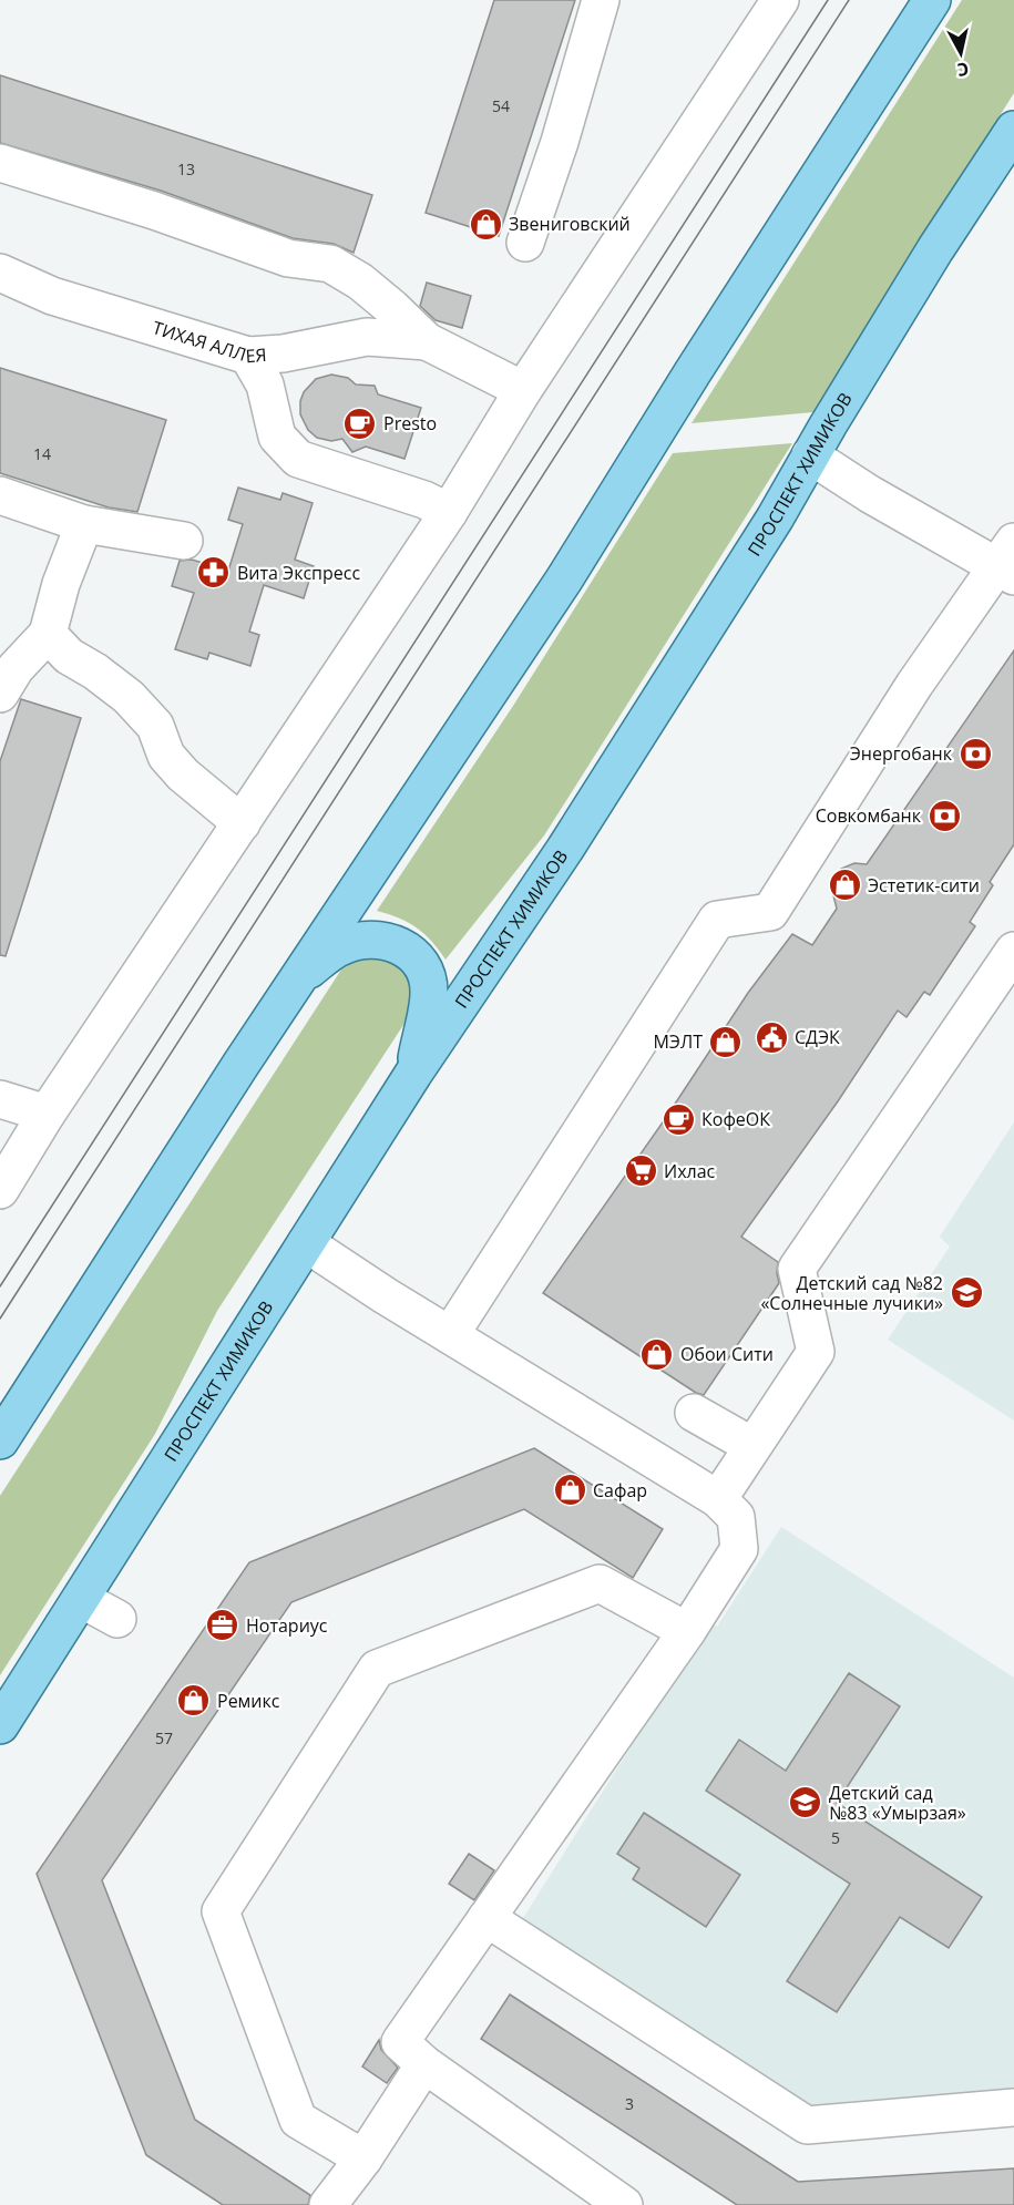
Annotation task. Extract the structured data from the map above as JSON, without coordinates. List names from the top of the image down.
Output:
{
  "streets": {
    "main road": ["ПРОСПЕКТ ХИМИКОВ"],
    "lane": ["ТИХАЯ АЛЛЕЯ"]
  },
  "places": {
    "shop": [
      "Звениговский",
      "Эстетик-сити",
      "МЭЛТ",
      "Обои Сити",
      "Сафар",
      "Ремикс"
    ],
    "cafe": ["Presto", "КофеОК"],
    "pharmacy": ["Вита Экспресс"],
    "bank": ["Энергобанк", "Совкомбанк"],
    "public building": ["СДЭК"],
    "supermarket": ["Ихлас"],
    "school or university": ["Детский сад №82 «Солнечные лучики»", "Детский сад №83 «Умырзая»"],
    "office": ["Нотариус"]
  },
  "house_numbers": [
    "54",
    "13",
    "14",
    "57",
    "5",
    "3"
  ],
  "north": "bottom"
}
